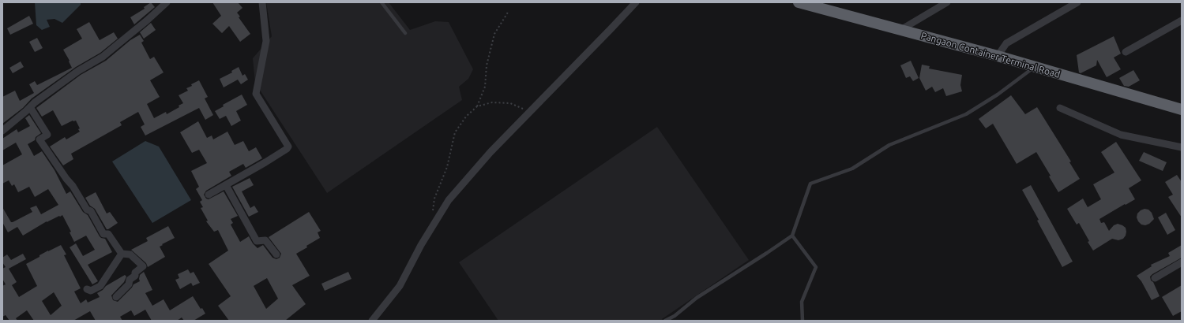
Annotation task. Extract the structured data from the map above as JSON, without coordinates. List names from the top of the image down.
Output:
{
  "streets": {
    "highway": ["Pangaon Container Terminal Road"]
  }
}
